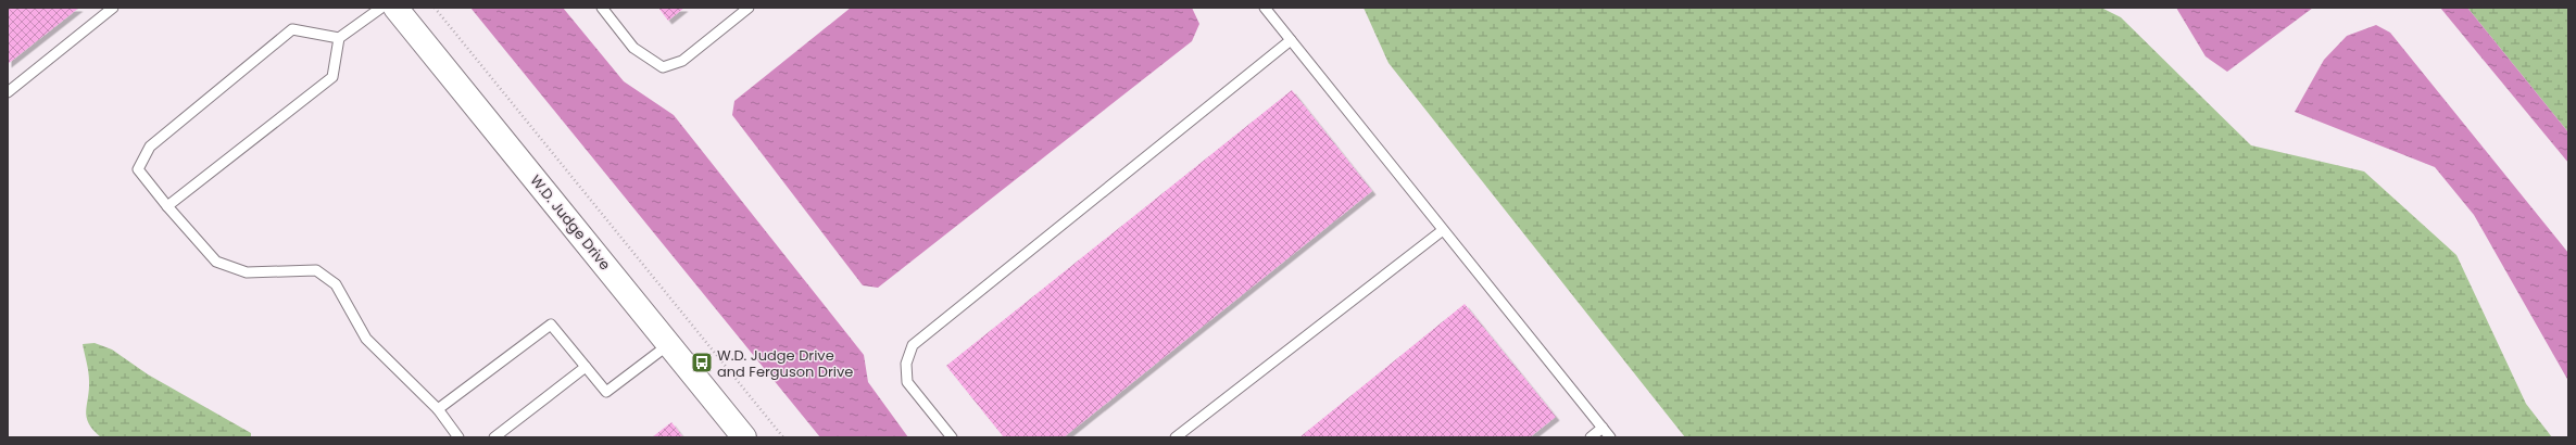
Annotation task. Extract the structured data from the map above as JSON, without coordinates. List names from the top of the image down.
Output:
{
  "streets": {
    "street": ["W.D. Judge Drive"]
  },
  "places": {
    "bus stop": ["W.D. Judge Drive and Ferguson Drive"]
  }
}
